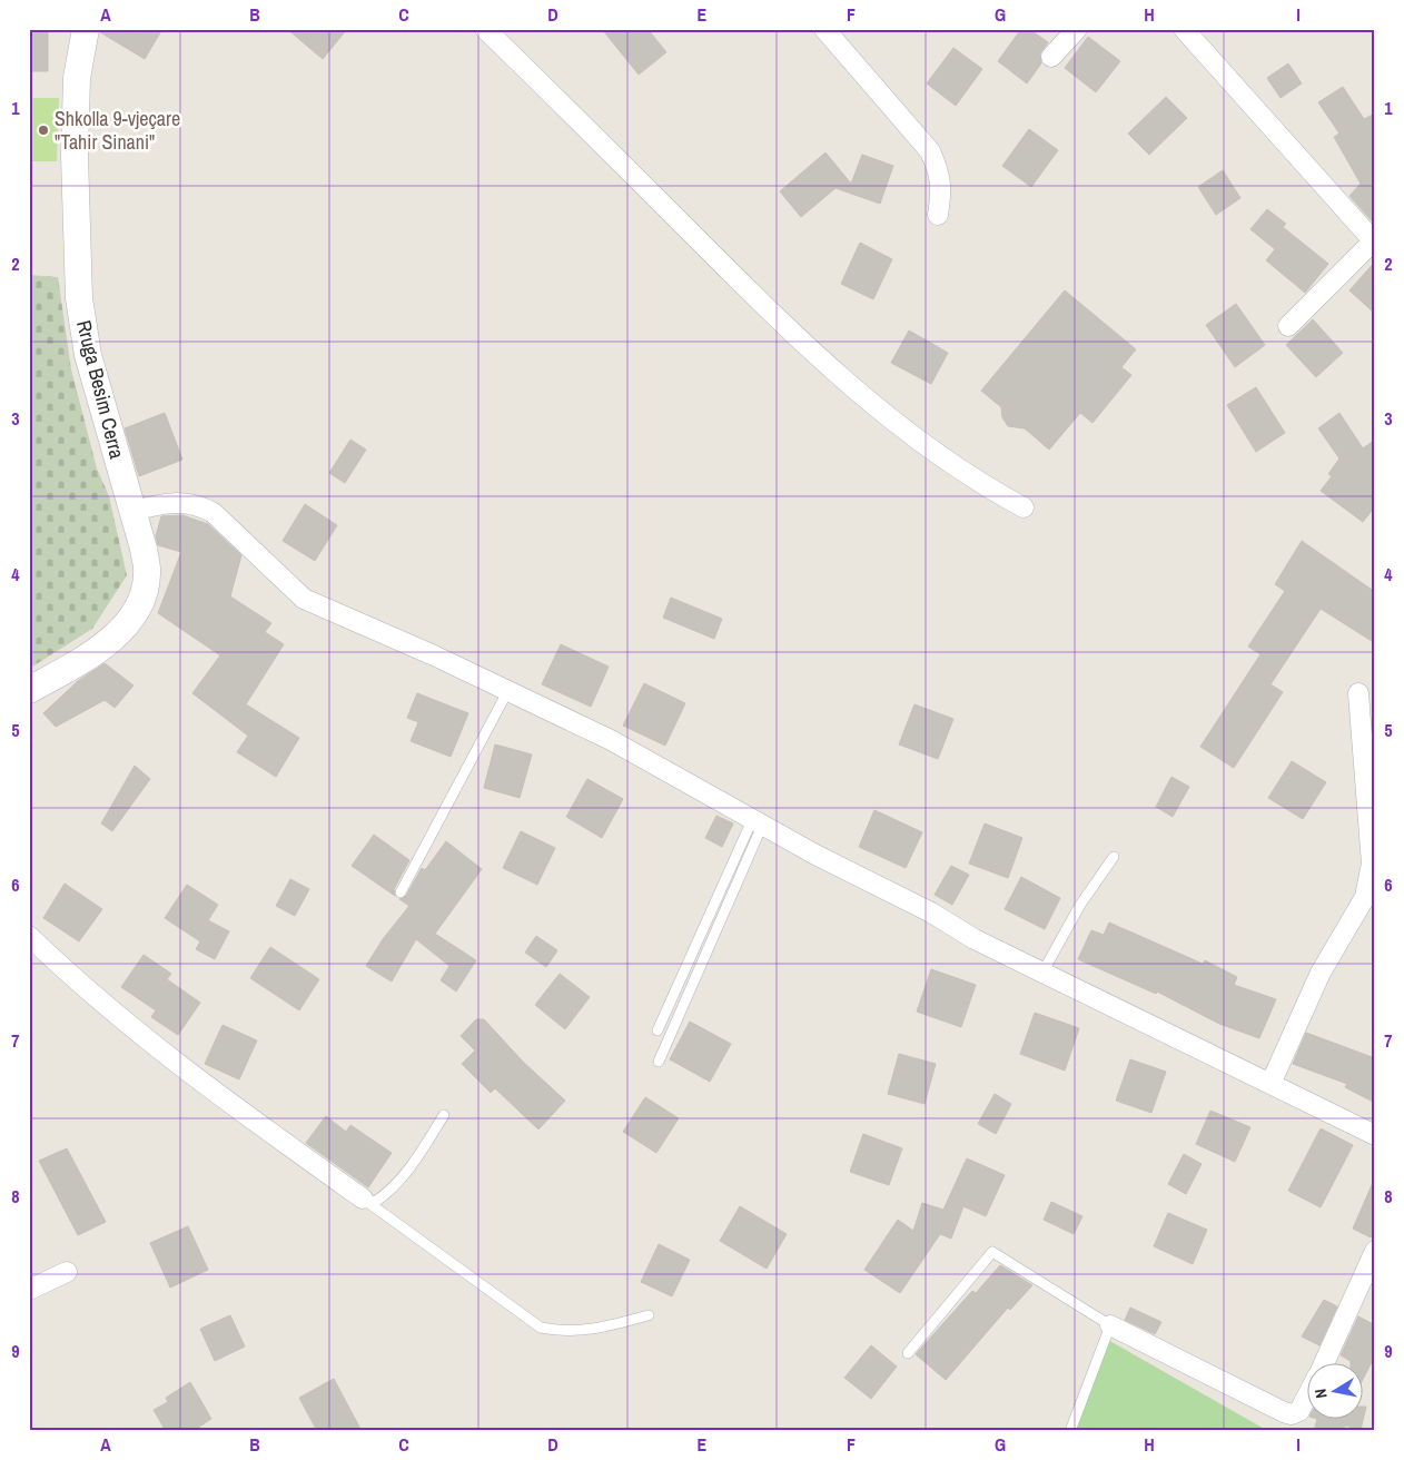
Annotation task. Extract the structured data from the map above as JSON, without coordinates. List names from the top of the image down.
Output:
{
  "streets": {
    "street": ["Rruga Besim Cerra"]
  },
  "places": ["Shkolla 9-vjeçare \"Tahir Sinani\""],
  "north": "left",
  "grid": {
    "columns": [
      "A",
      "B",
      "C",
      "D",
      "E",
      "F",
      "G",
      "H",
      "I"
    ],
    "rows": [
      "1",
      "2",
      "3",
      "4",
      "5",
      "6",
      "7",
      "8",
      "9"
    ]
  }
}
